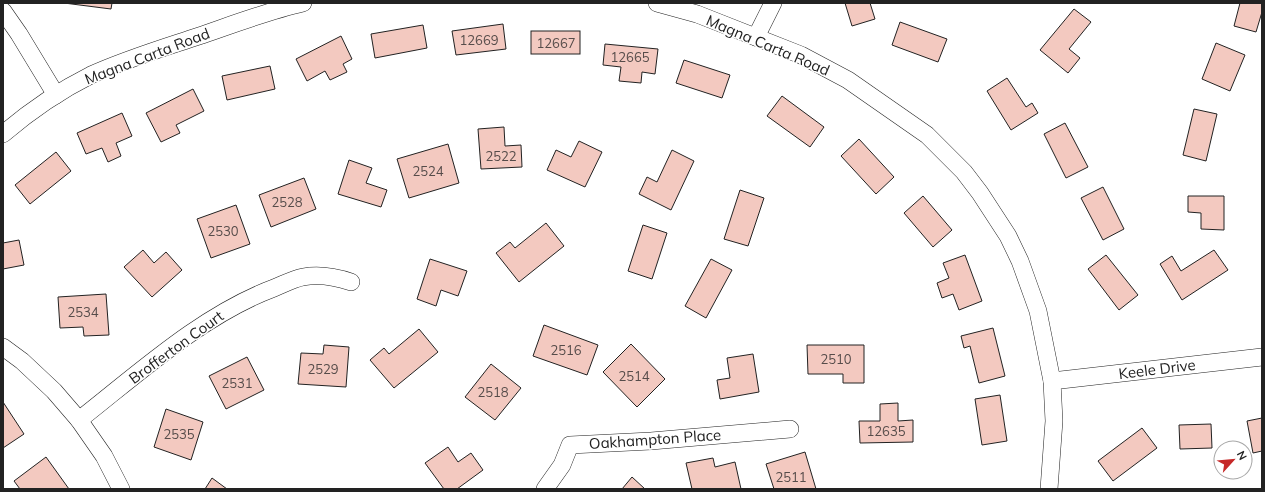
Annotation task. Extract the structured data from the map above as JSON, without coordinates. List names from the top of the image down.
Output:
{
  "streets": {
    "street": [
      "Magna Carta Road",
      "Brofferton Court",
      "Keele Drive",
      "Oakhampton Place"
    ]
  },
  "crossings": [
    ["Magna Carta Road", "Keele Drive"]
  ],
  "house_numbers": [
    "12669",
    "12667",
    "12665",
    "2522",
    "2524",
    "2528",
    "2530",
    "2534",
    "2516",
    "2510",
    "2529",
    "2514",
    "2531",
    "2518",
    "12635",
    "2535",
    "2511"
  ],
  "north": "top right"
}
